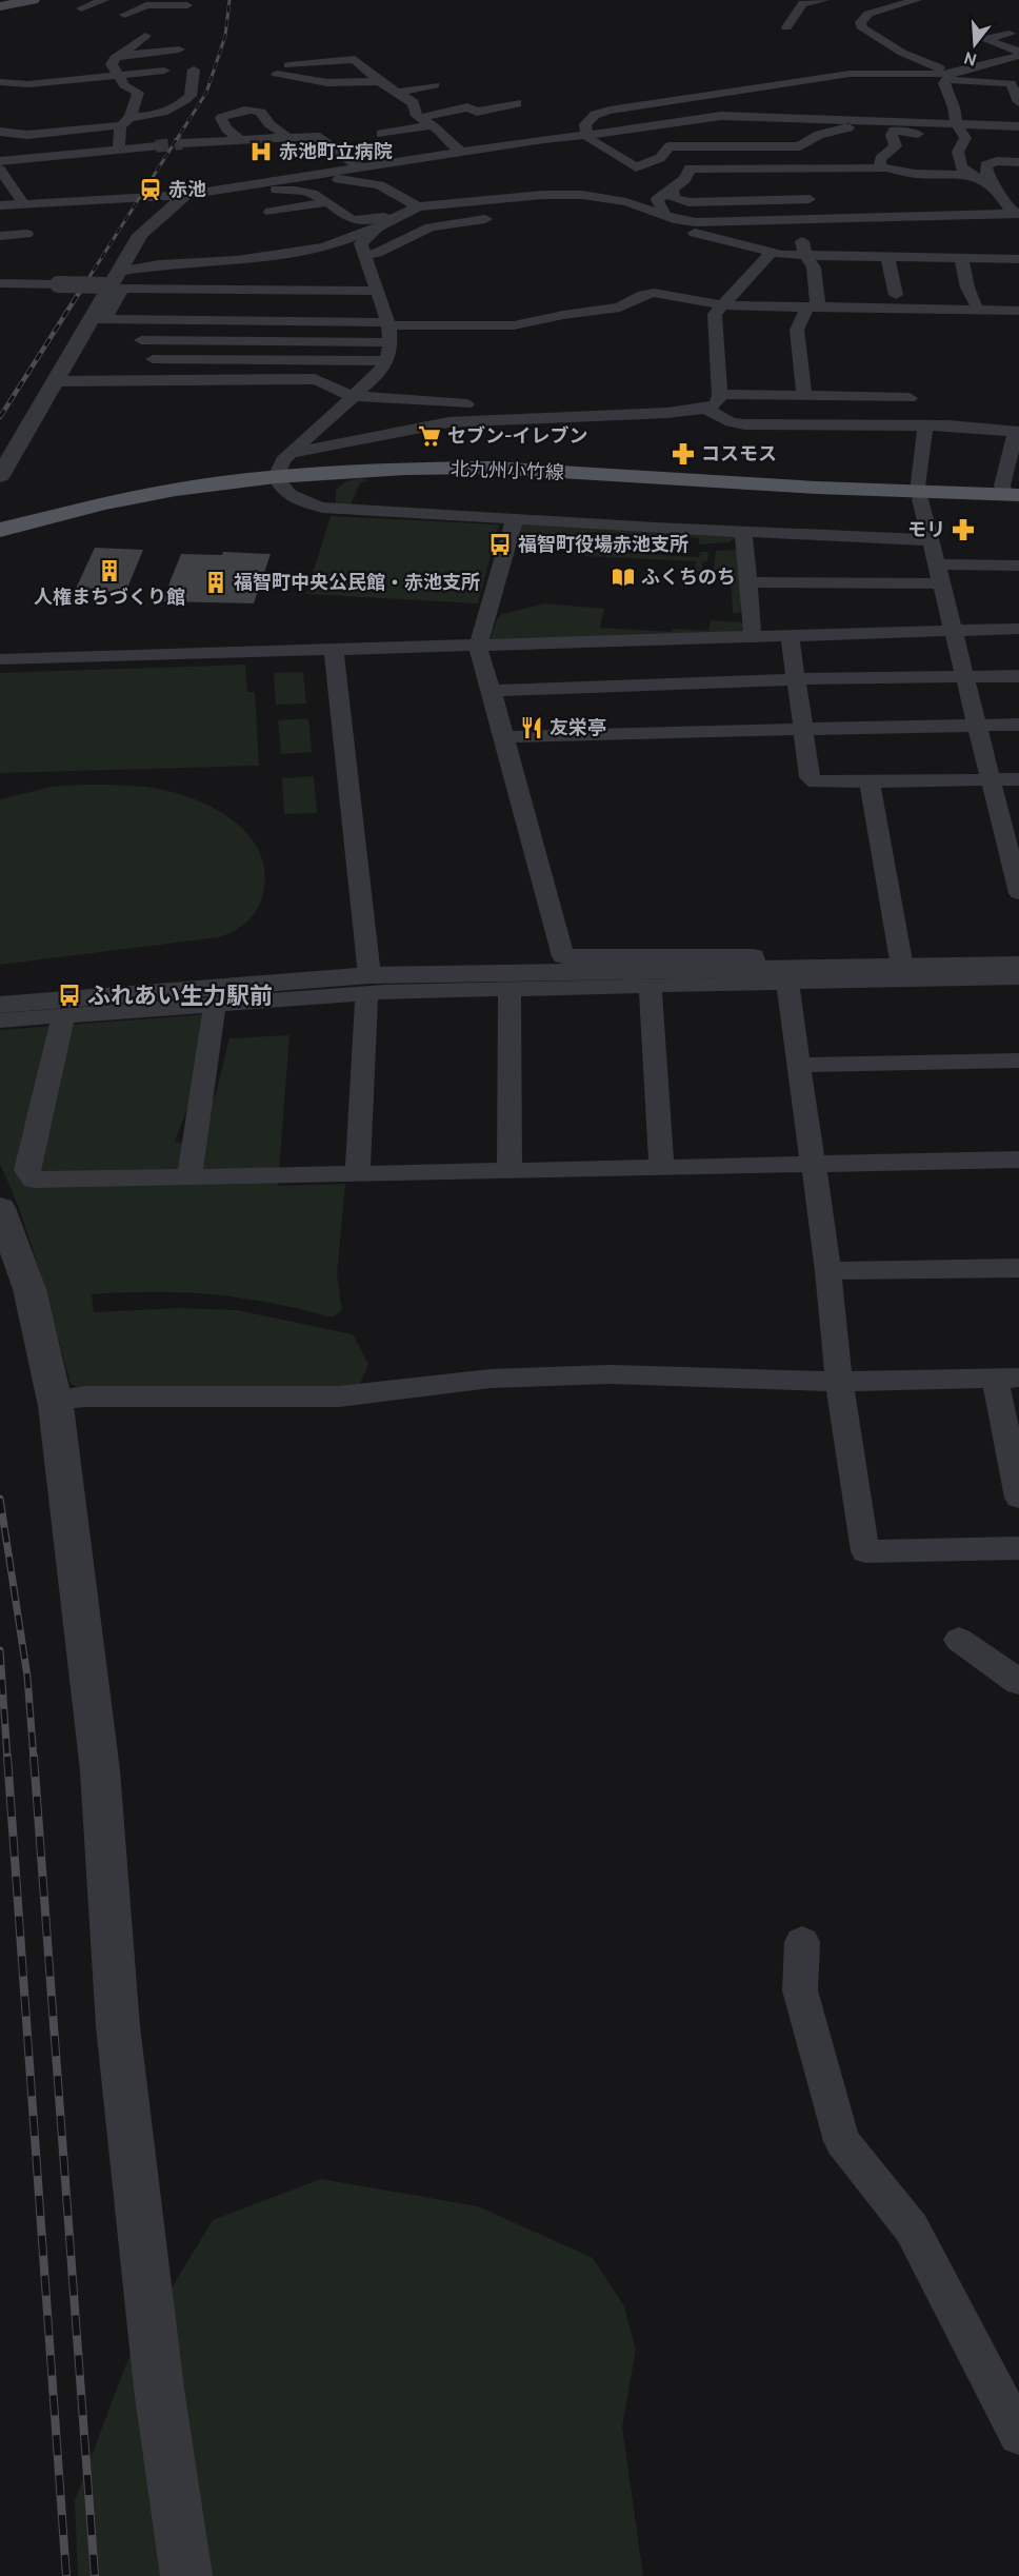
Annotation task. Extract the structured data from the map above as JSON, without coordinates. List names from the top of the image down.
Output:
{
  "streets": {
    "main road": ["北九州小竹線"]
  },
  "places": {
    "hospital": ["赤池町立病院"],
    "station": ["赤池"],
    "supermarket": ["セブン-イレブン"],
    "pharmacy": ["コスモス", "モリ"],
    "bus stop": ["福智町役場赤池支所", "ふれあい生力駅前"],
    "building": ["人権まちづくり館", "福智町中央公民館・赤池支所"],
    "library": ["ふくちのち"],
    "restaurant": ["友栄亭"]
  },
  "north": "bottom"
}
